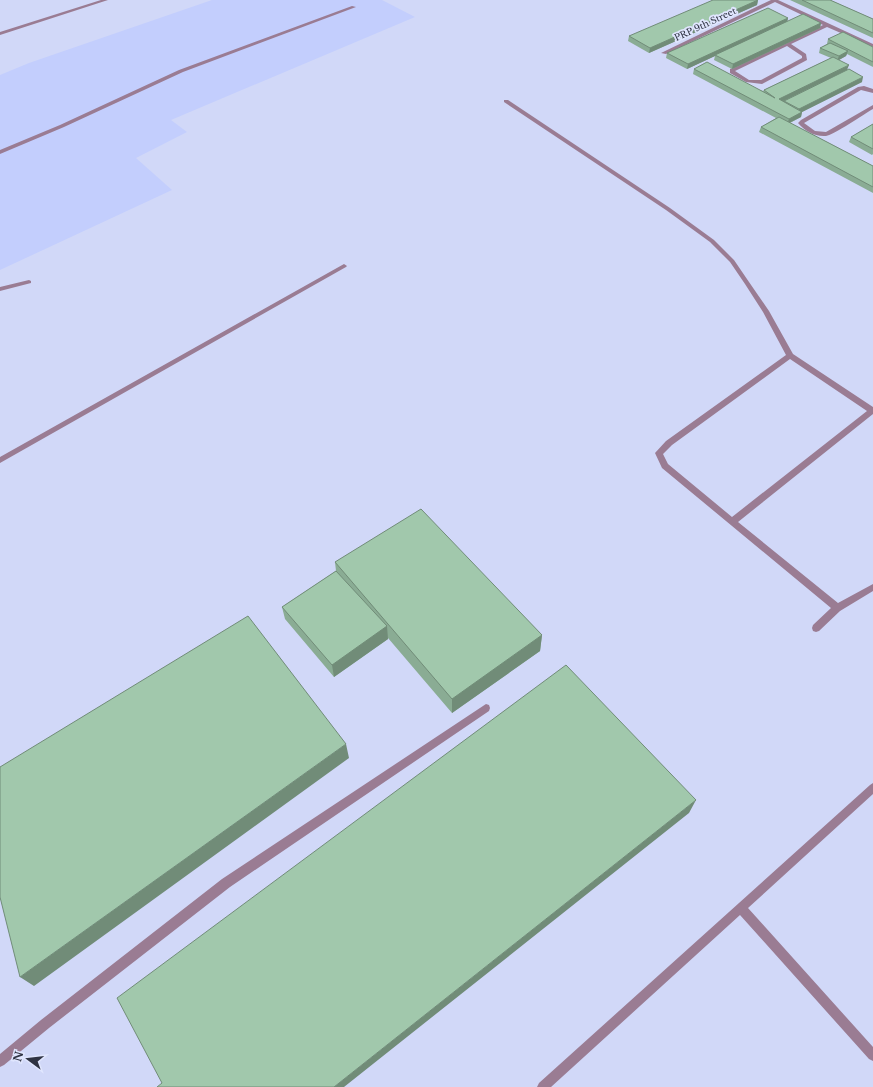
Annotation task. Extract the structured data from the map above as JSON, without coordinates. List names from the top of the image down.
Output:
{
  "streets": {
    "street": ["PRP 9th Street"]
  },
  "north": "left"
}
